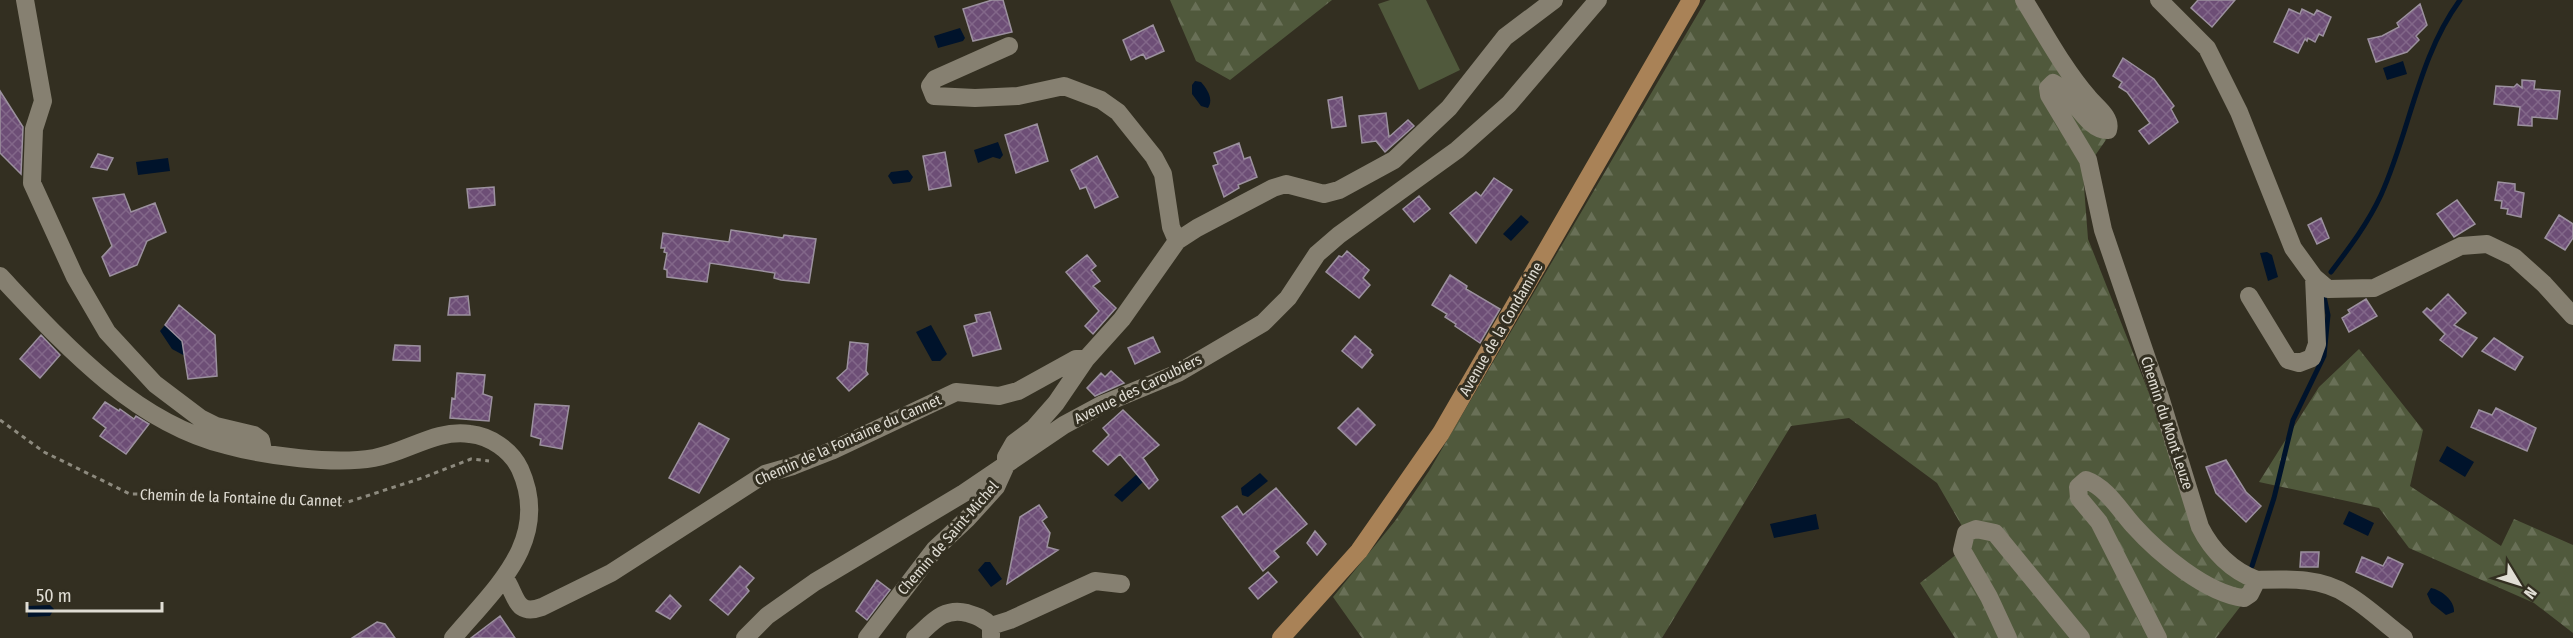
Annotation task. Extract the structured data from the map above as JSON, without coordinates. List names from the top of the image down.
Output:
{
  "streets": {
    "main road": ["Avenue de la Condamine"],
    "street": [
      "Avenue des Caroubiers",
      "Chemin du Mont Leuze",
      "Chemin de la Fontaine du Cannet",
      "Chemin de Saint-Michel"
    ]
  },
  "crossings": [
    ["Avenue des Caroubiers", "Chemin de Saint-Michel"],
    ["Chemin de la Fontaine du Cannet", "Chemin de Saint-Michel"]
  ],
  "scale_bar": "50 m",
  "north": "bottom right"
}
